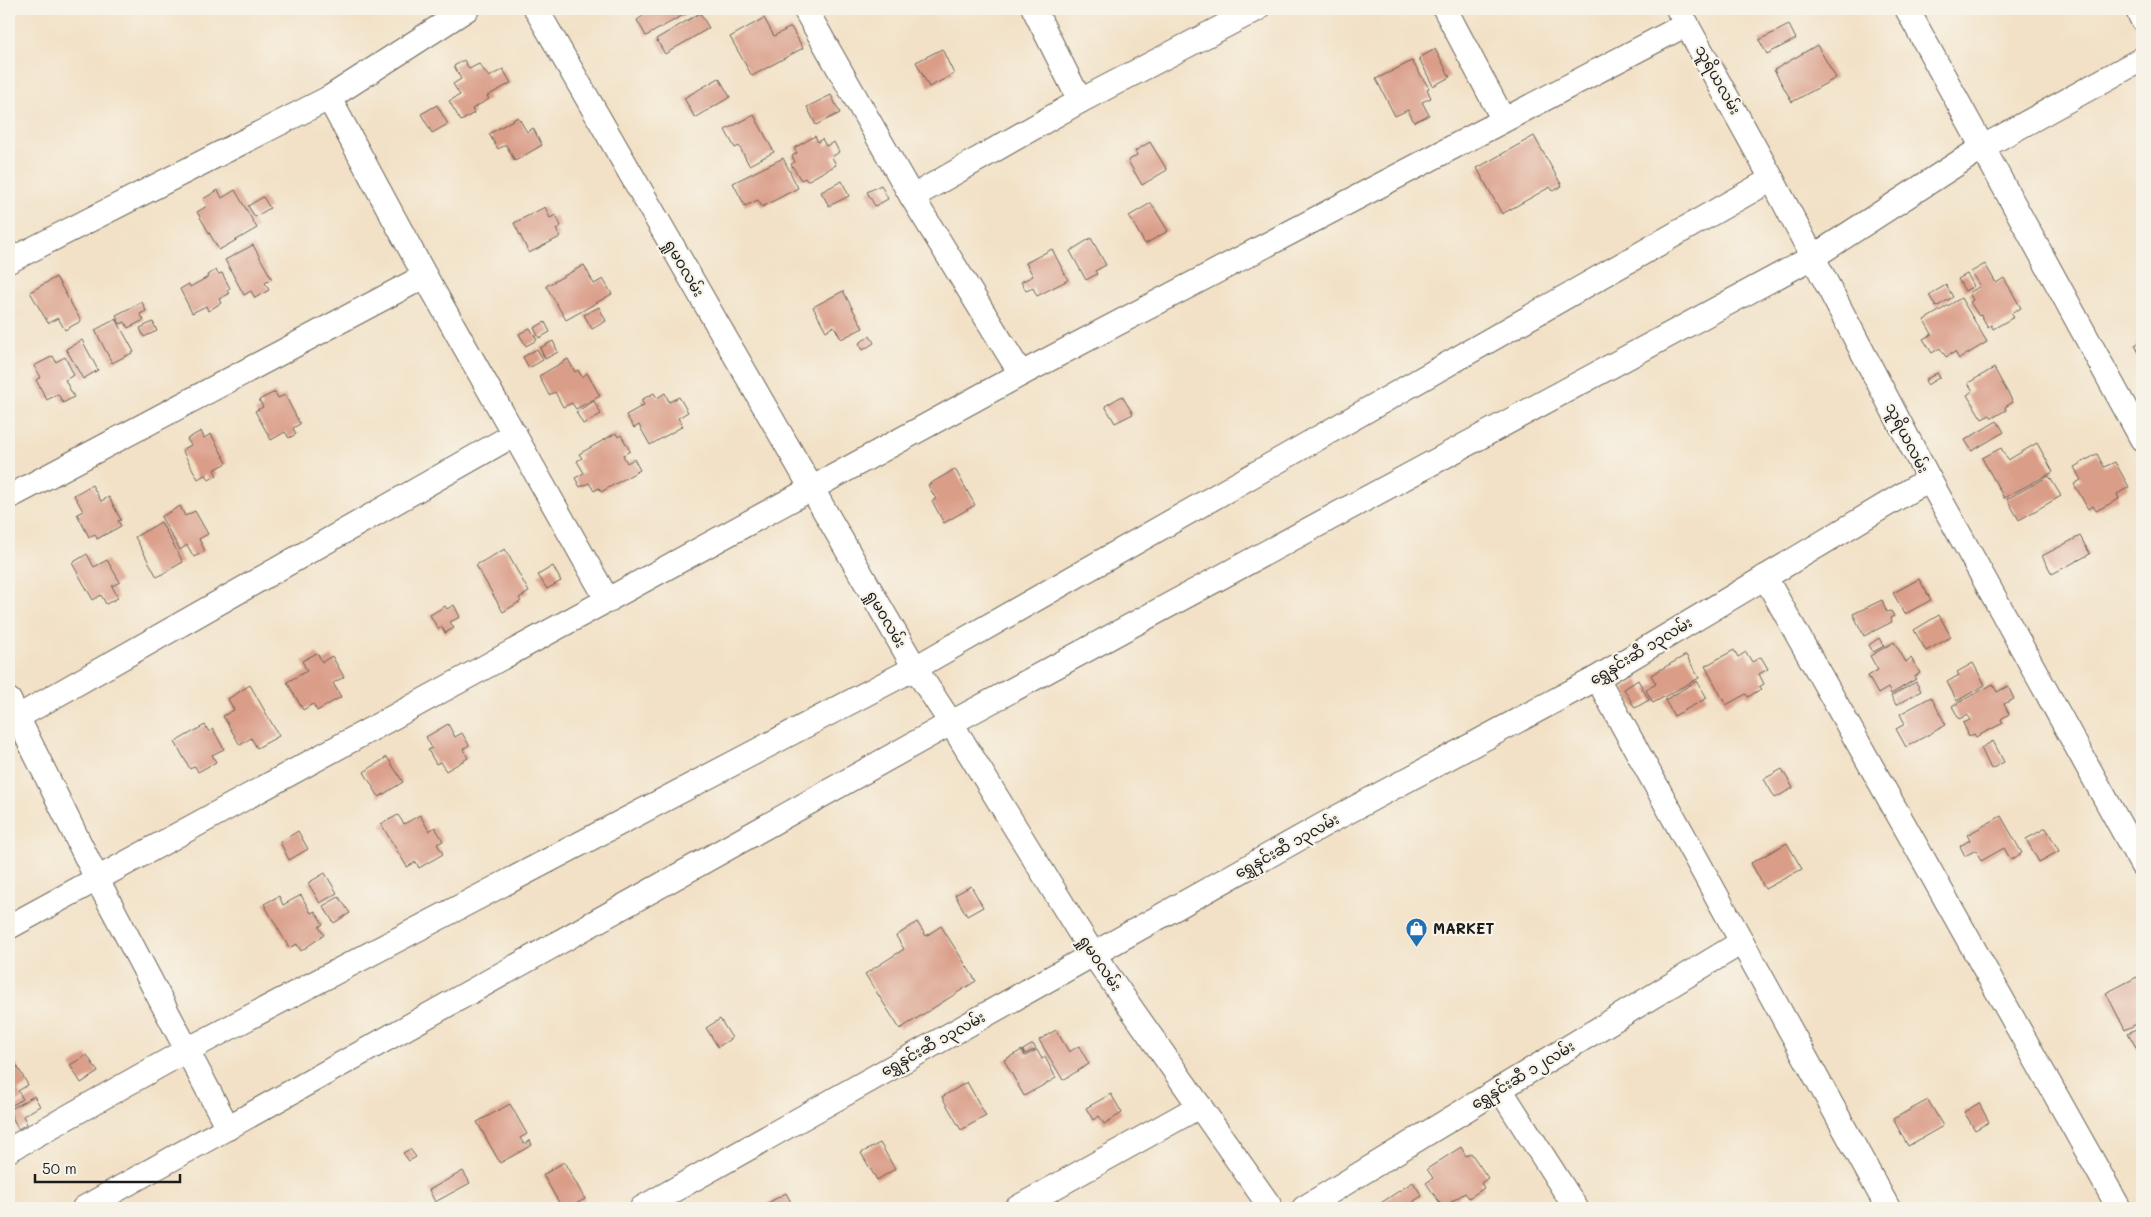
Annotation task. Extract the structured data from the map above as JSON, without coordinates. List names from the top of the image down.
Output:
{
  "streets": {
    "street": [
      "သူရိယလမ်း",
      "ရှုမဝလမ်း",
      "ရွှေနှင်းဆီ ၁၃လမ်း",
      "ရွှေနှင်းဆီ ၁၂လမ်း"
    ]
  },
  "crossings": [
    ["သူရိယလမ်း", "ရွှေနှင်းဆီ ၁၃လမ်း"],
    ["ရှုမဝလမ်း", "ရွှေနှင်းဆီ ၁၃လမ်း"]
  ],
  "places": {
    "shop": ["MARKET"]
  },
  "scale_bar": "50 m"
}
